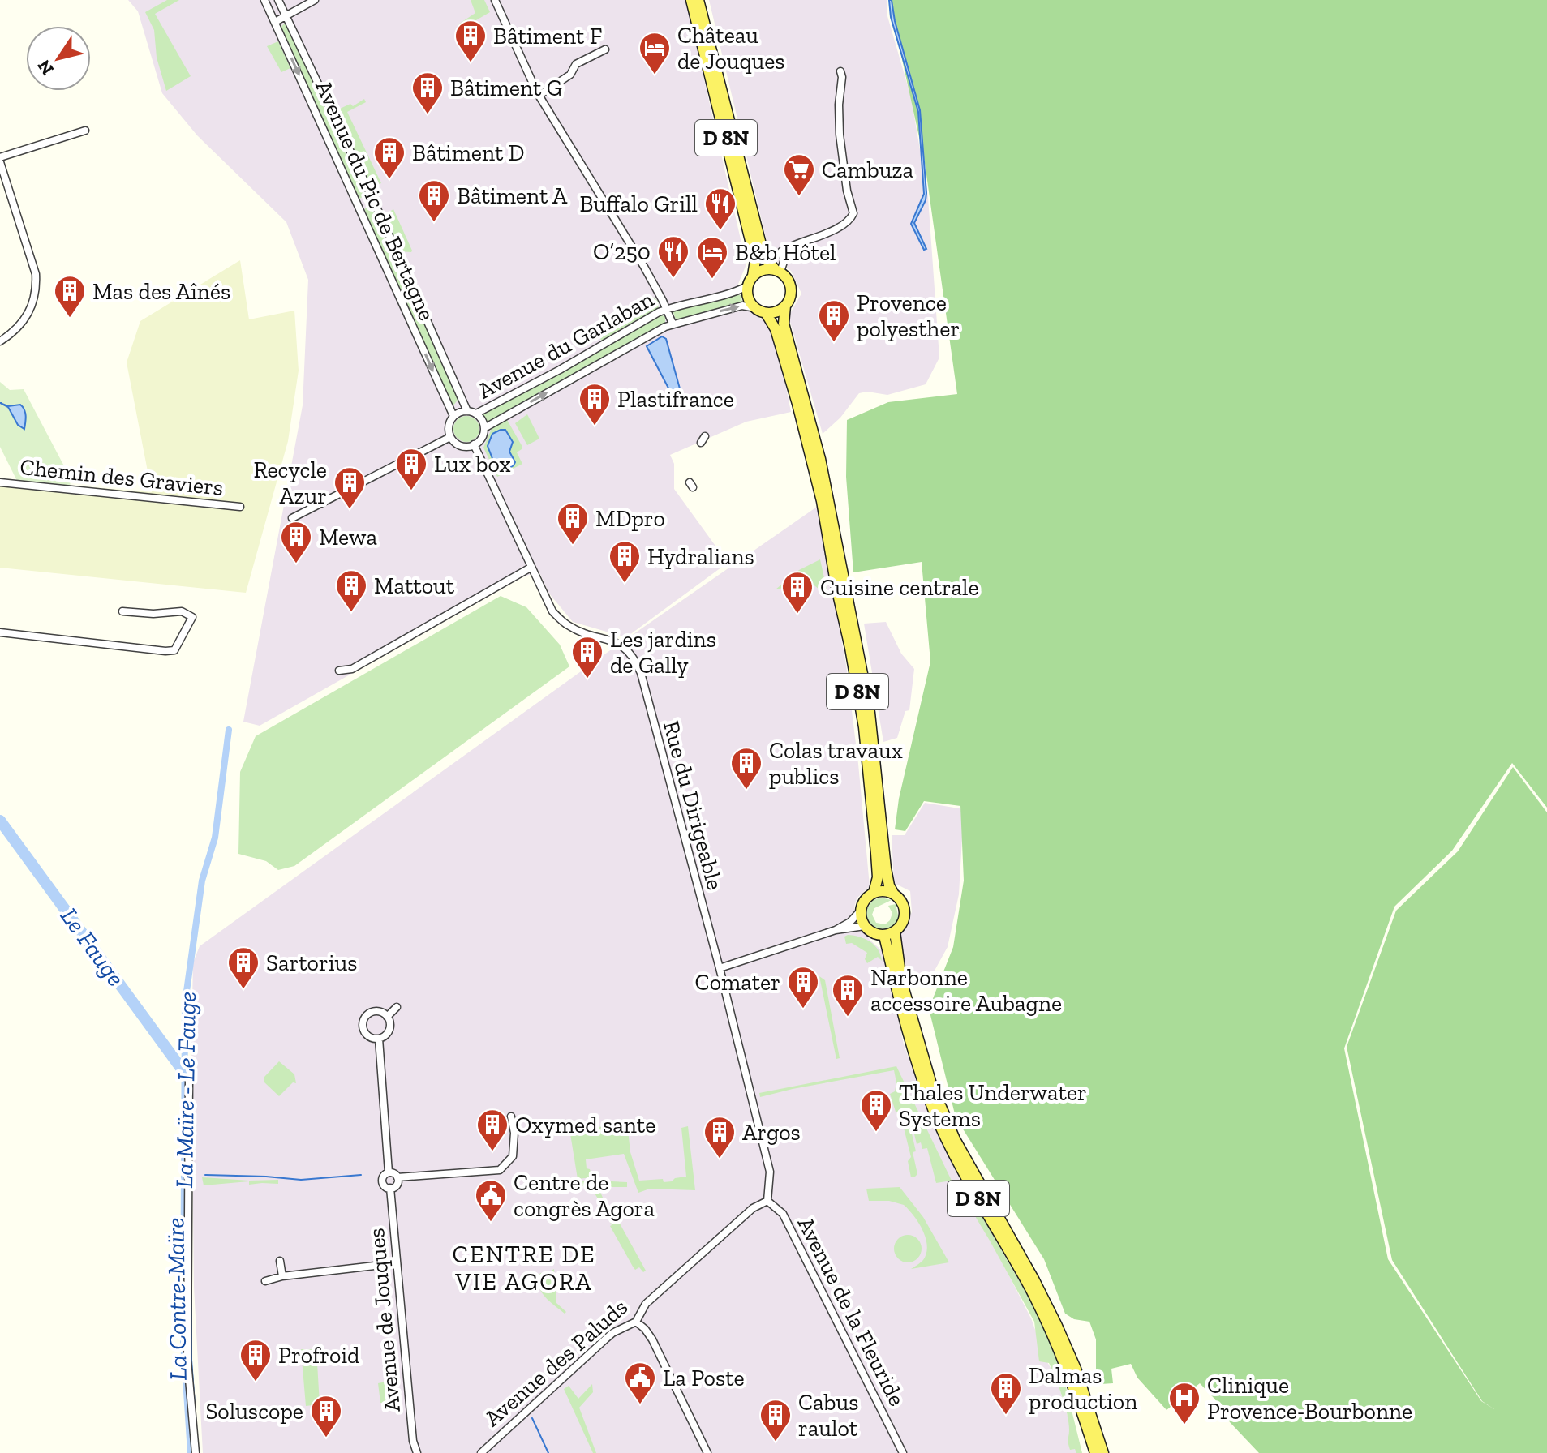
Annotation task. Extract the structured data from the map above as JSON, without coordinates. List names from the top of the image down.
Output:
{
  "streets": {
    "main road": ["D 8N"],
    "street": [
      "Avenue du Pic de Bertagne",
      "Avenue du Garlaban",
      "Chemin des Graviers",
      "Rue du Dirigeable",
      "Avenue de la Fleuride",
      "Avenue de Jouques",
      "Avenue des Paluds"
    ]
  },
  "crossings": [
    ["D 8N", "Avenue du Garlaban"],
    ["Avenue du Pic de Bertagne", "Avenue du Garlaban"],
    ["Rue du Dirigeable", "Avenue de la Fleuride"],
    ["Avenue de la Fleuride", "Avenue des Paluds"]
  ],
  "districts": ["CENTRE DE VIE AGORA"],
  "water": ["Le Fauge", "La Maïre - Le Fauge", "La Contre-Maïre"],
  "places": {
    "building": [
      "Bâtiment F",
      "Bâtiment G",
      "Bâtiment D",
      "Bâtiment A",
      "Mas des Aînés",
      "Provence polyesther",
      "Plastifrance",
      "Lux box",
      "Recycle Azur",
      "MDpro",
      "Mewa",
      "Hydralians",
      "Mattout",
      "Cuisine centrale",
      "Les jardins de Gally",
      "Colas travaux publics",
      "Sartorius",
      "Comater",
      "Narbonne accessoire Aubagne",
      "Thales Underwater Systems",
      "Oxymed sante",
      "Argos",
      "Profroid",
      "Dalmas production",
      "Soluscope",
      "Cabus raulot"
    ],
    "hotel": ["Château de Jouques", "B&b Hôtel"],
    "supermarket": ["Cambuza"],
    "restaurant": ["Buffalo Grill", "O’250"],
    "public building": ["Centre de congrès Agora", "La Poste"],
    "hospital": ["Clinique Provence-Bourbonne"]
  },
  "north": "bottom left"
}
